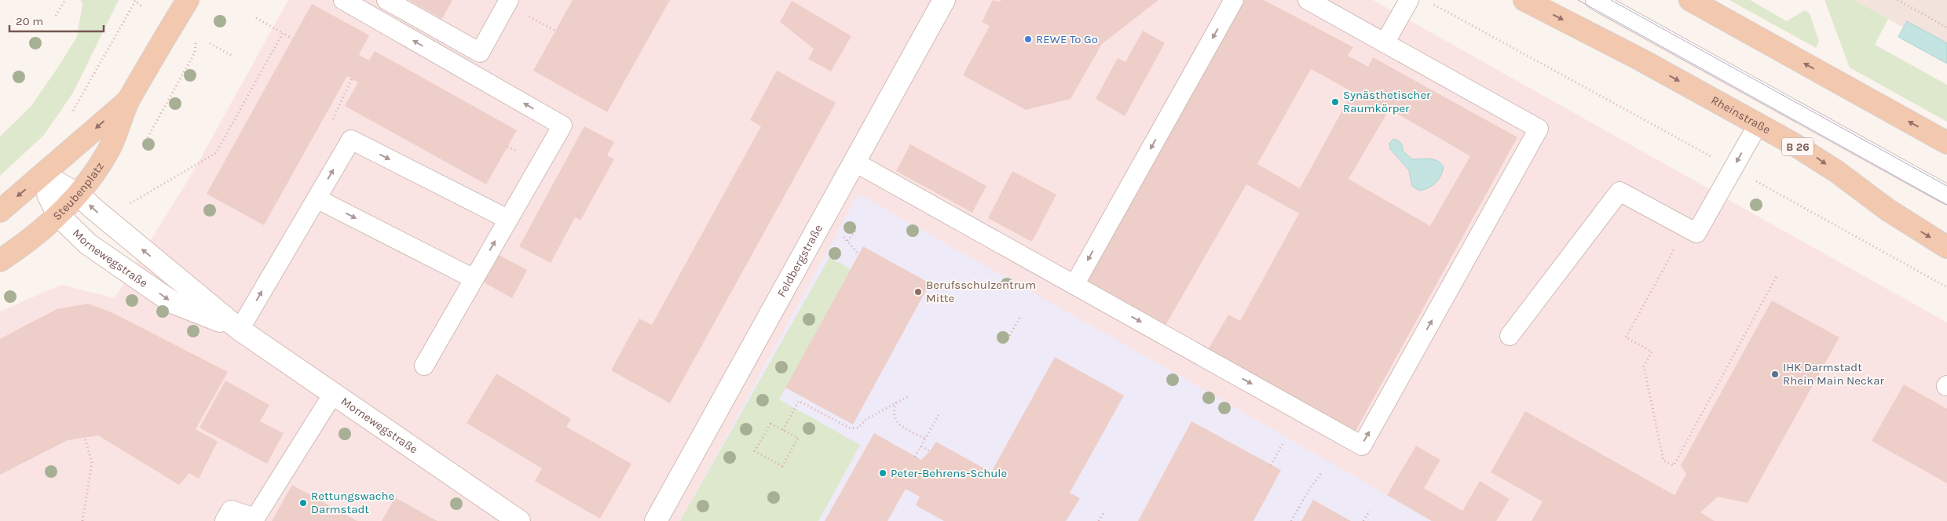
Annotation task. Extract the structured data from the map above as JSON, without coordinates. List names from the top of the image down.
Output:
{
  "streets": {
    "main road": ["Rheinstraße", "B 26", "Steubenplatz"],
    "street": ["Mornewegstraße", "Feldbergstraße"]
  },
  "crossings": [
    ["Steubenplatz", "Mornewegstraße"]
  ],
  "places": [
    "REWE To Go",
    "Synästhetischer Raumkörper",
    "Berufsschulzentrum Mitte",
    "IHK Darmstadt Rhein Main Neckar",
    "Peter-Behrens-Schule",
    "Rettungswache Darmstadt"
  ],
  "scale_bar": "20 m"
}
